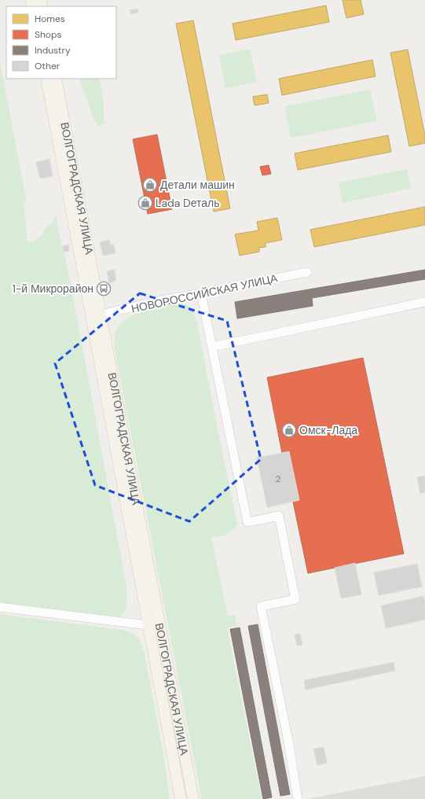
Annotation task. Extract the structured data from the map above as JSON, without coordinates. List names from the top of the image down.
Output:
{
  "streets": {
    "main road": ["ВОЛГОГРАДСКАЯ УЛИЦА"],
    "street": ["НОВОРОССИЙСКАЯ УЛИЦА"]
  },
  "crossings": [
    ["ВОЛГОГРАДСКАЯ УЛИЦА", "НОВОРОССИЙСКАЯ УЛИЦА"]
  ],
  "places": {
    "shop": ["Детали машин", "Lada Dеталь", "Омск-Лада"],
    "bus stop": ["1-й Микрорайон"]
  },
  "house_numbers": ["2"],
  "legend": [
    "Homes",
    "Shops",
    "Industry",
    "Other"
  ]
}
